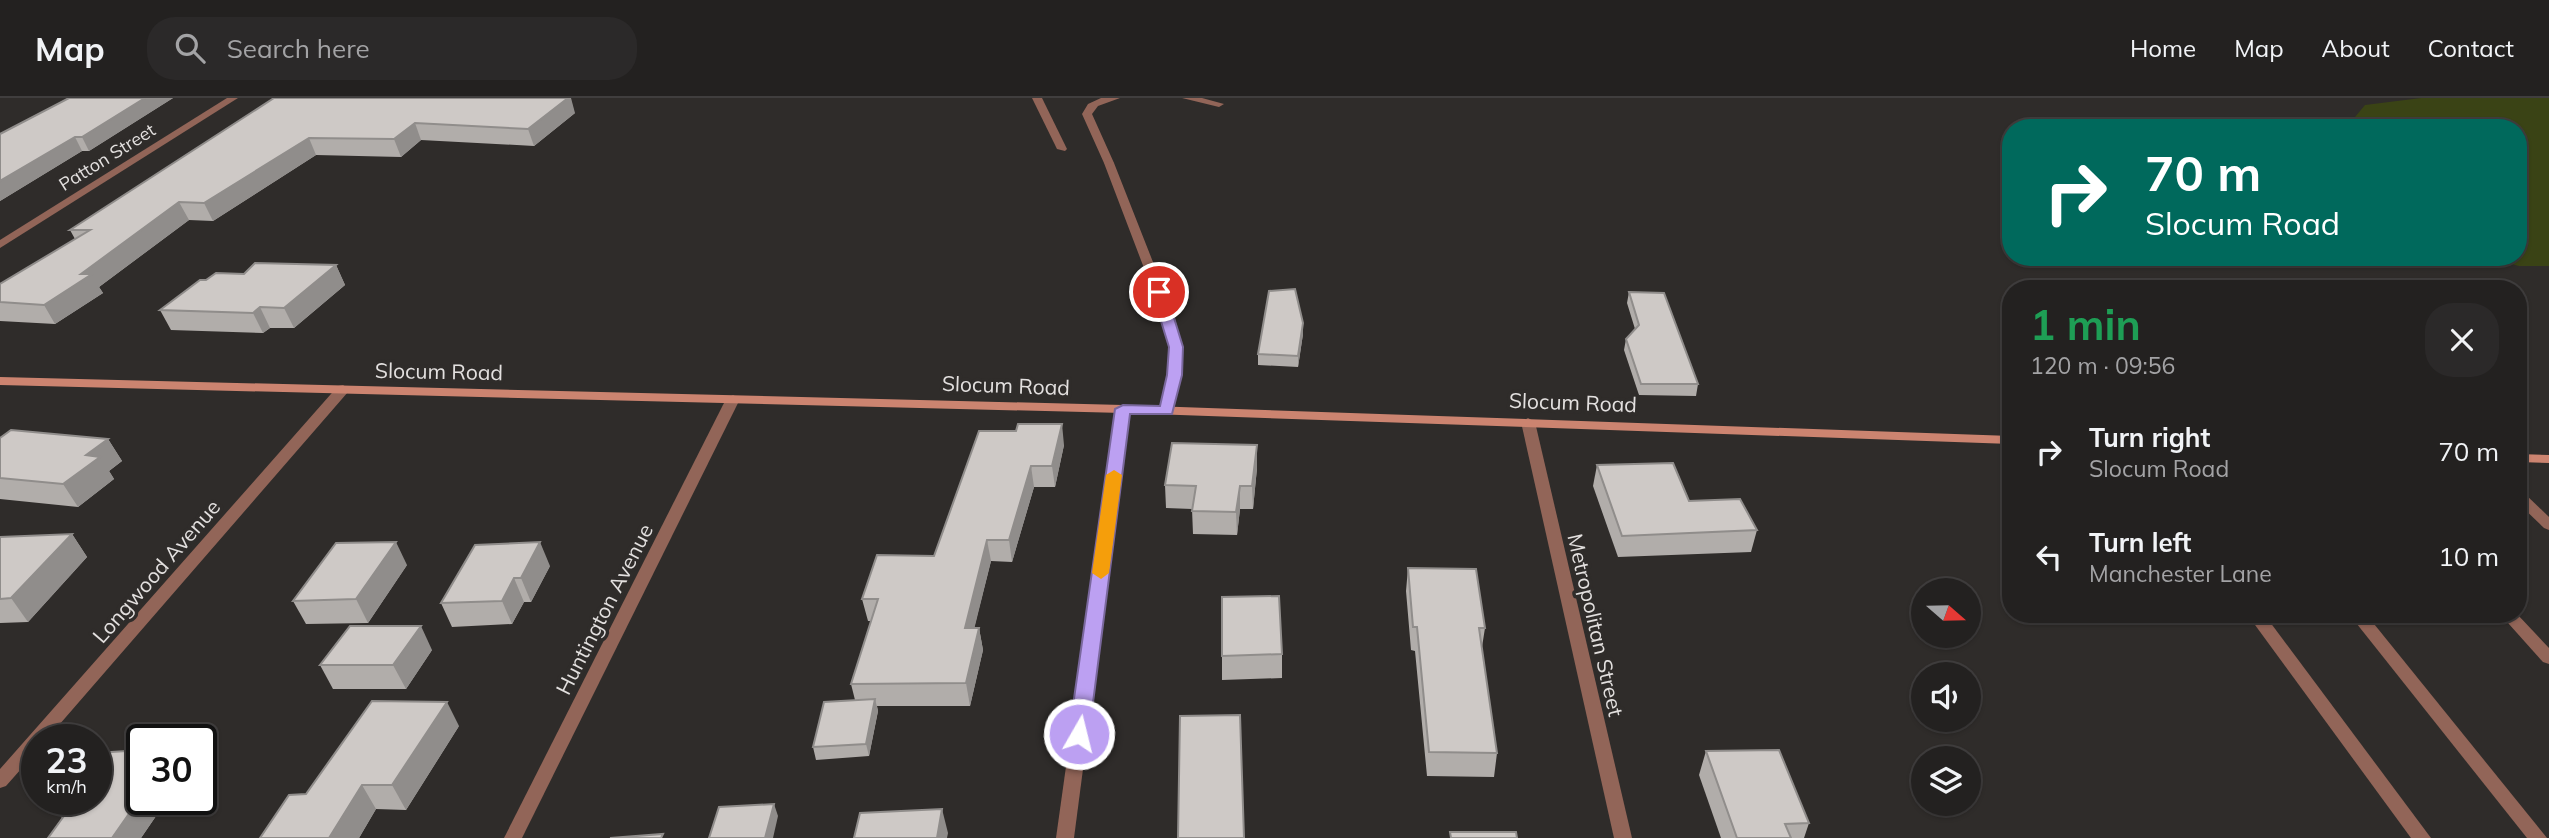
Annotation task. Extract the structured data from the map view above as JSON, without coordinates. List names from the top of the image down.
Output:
{
  "streets": {
    "main road": ["Slocum Road"],
    "street": [
      "Patton Street",
      "Longwood Avenue",
      "Huntington Avenue",
      "Metropolitan Street"
    ]
  },
  "crossings": [
    ["Slocum Road", "Longwood Avenue"],
    ["Slocum Road", "Huntington Avenue"],
    ["Slocum Road", "Metropolitan Street"]
  ],
  "north": "right",
  "page": {
    "header": "Map",
    "search": "Search here",
    "nav": [
      "Home",
      "Map",
      "About",
      "Contact"
    ],
    "turn": ["70 m", "Slocum Road"],
    "heading": ["1 min", "120 m · 09:56"],
    "list": [
      {
        "name": "Turn right",
        "note": "Slocum Road",
        "value": "70 m"
      },
      {
        "name": "Turn left",
        "note": "Manchester Lane",
        "value": "10 m"
      }
    ],
    "speed": "23 km/h",
    "limit": "30"
  }
}
